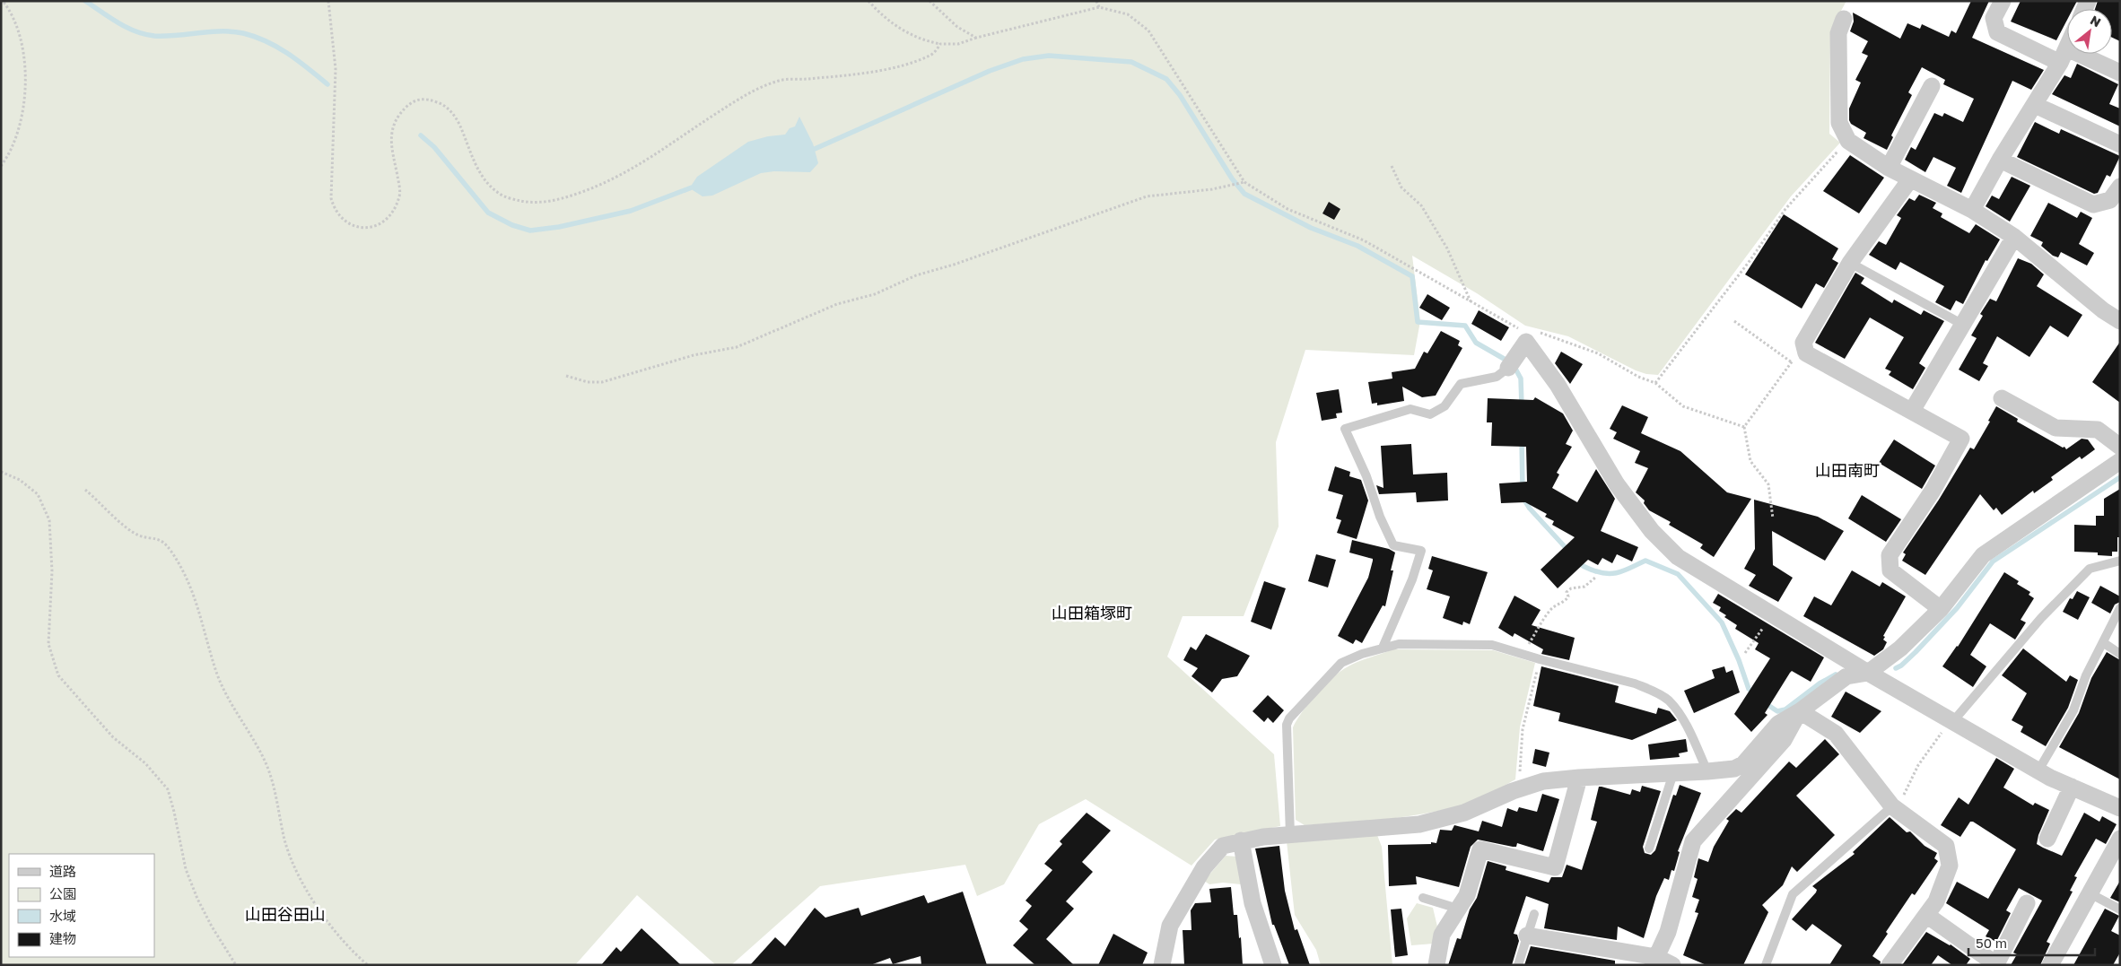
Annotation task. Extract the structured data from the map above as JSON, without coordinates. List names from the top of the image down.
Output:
{
  "districts": ["山田南町", "山田箱塚町", "山田谷田山"],
  "legend": [
    "道路",
    "公園",
    "水域",
    "建物"
  ],
  "scale_bar": "50 m",
  "north": "top right"
}
